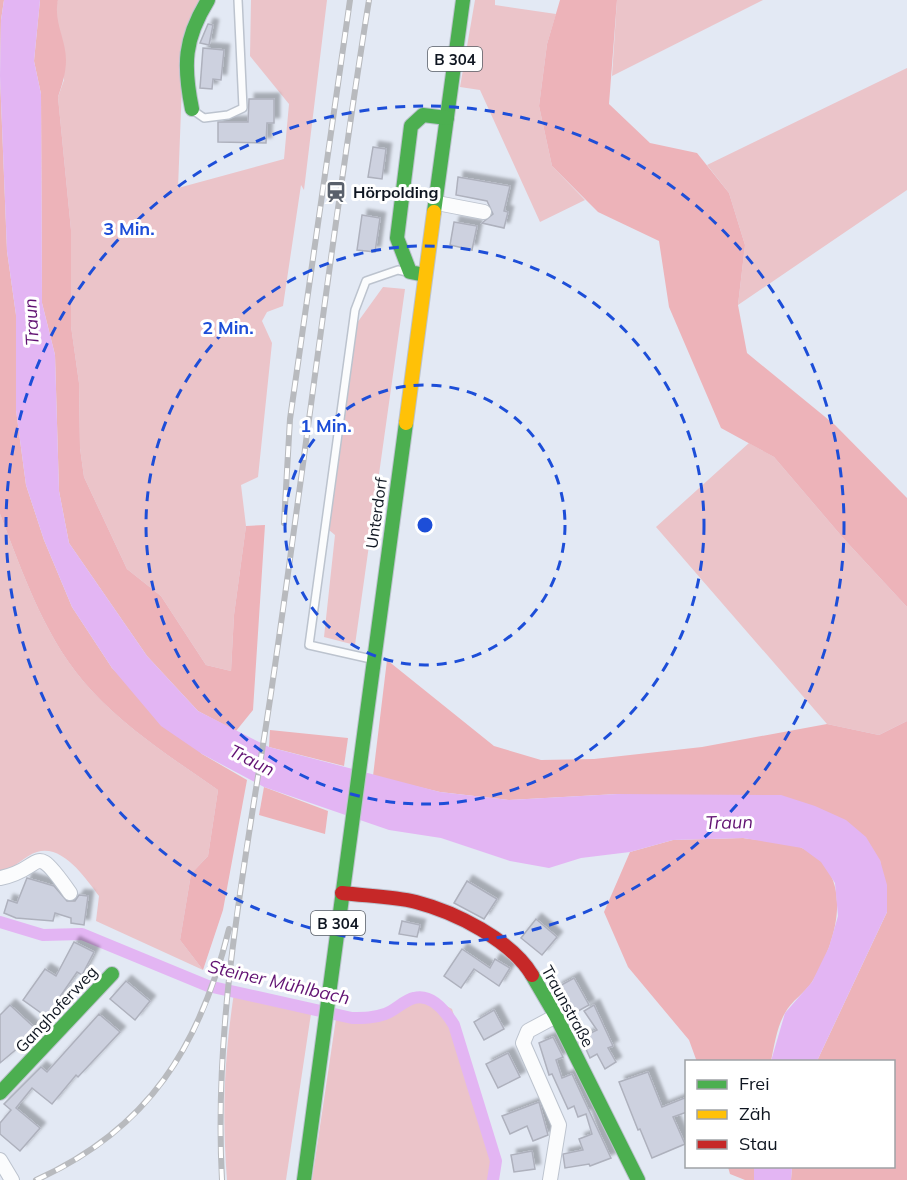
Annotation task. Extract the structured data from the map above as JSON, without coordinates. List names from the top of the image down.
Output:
{
  "streets": {
    "main road": [
      "B 304",
      "Unterdorf",
      "Traunstraße",
      "Ganghoferweg"
    ]
  },
  "crossings": [
    ["B 304", "Unterdorf"],
    ["B 304", "Traunstraße"],
    ["Unterdorf", "Traunstraße"]
  ],
  "water": ["Traun", "Steiner Mühlbach"],
  "places": {
    "station": ["Hörpolding"]
  },
  "legend": ["Frei", "Zäh", "Stau"],
  "rings": ["3 Min.", "2 Min.", "1 Min."]
}
